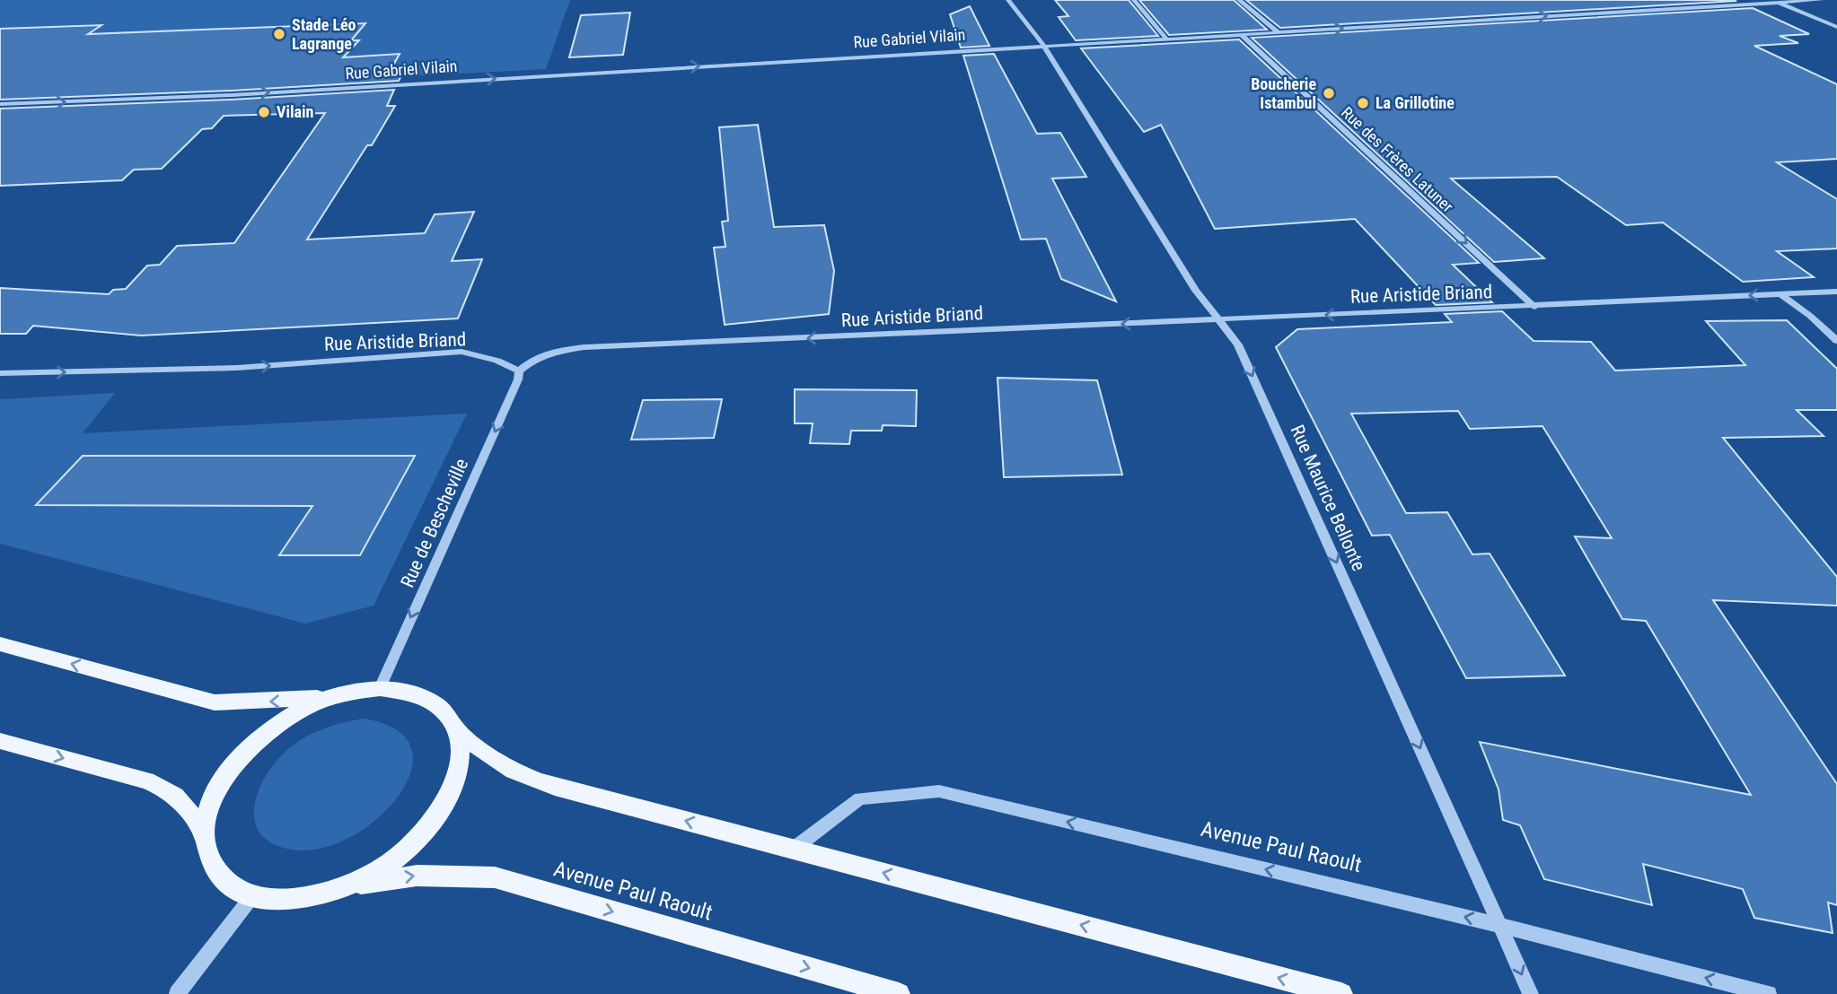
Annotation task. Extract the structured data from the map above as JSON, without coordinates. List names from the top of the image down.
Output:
{
  "streets": {
    "main road": ["Avenue Paul Raoult"],
    "street": [
      "Rue Gabriel Vilain",
      "Rue des Frères Latuner",
      "Rue Aristide Briand",
      "Rue Maurice Bellonte",
      "Rue de Bescheville"
    ]
  },
  "crossings": [
    ["Rue Gabriel Vilain", "Rue des Frères Latuner"],
    ["Rue Gabriel Vilain", "Rue Maurice Bellonte"],
    ["Rue des Frères Latuner", "Rue Aristide Briand"],
    ["Rue Aristide Briand", "Rue Maurice Bellonte"],
    ["Rue Aristide Briand", "Rue de Bescheville"],
    ["Rue Maurice Bellonte", "Avenue Paul Raoult"]
  ],
  "one_way": [
    "Rue Gabriel Vilain",
    "Rue des Frères Latuner",
    "Rue Maurice Bellonte",
    "Rue de Bescheville"
  ],
  "places": [
    "Stade Léo Lagrange",
    "Boucherie Istambul",
    "La Grillotine",
    "Vilain"
  ]
}
